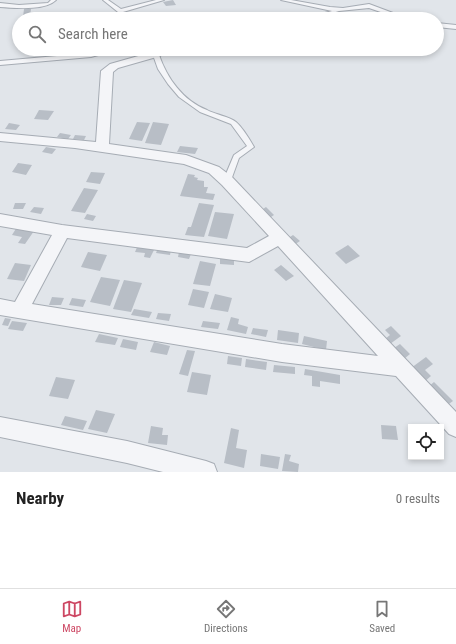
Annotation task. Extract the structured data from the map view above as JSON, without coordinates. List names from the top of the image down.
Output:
{
  "page": {
    "search": "Search here",
    "heading": ["Nearby", "0 results"],
    "nav": ["Map", "Directions", "Saved"]
  }
}
